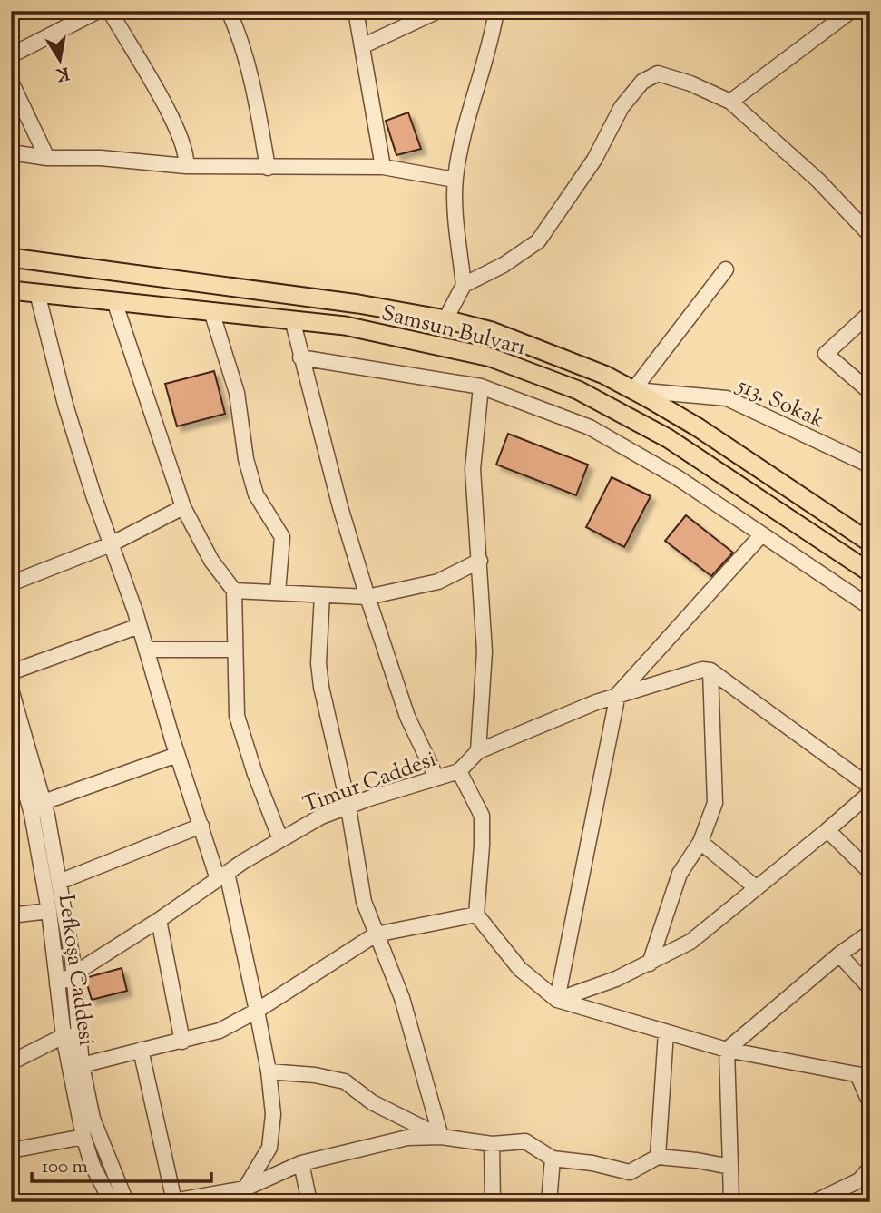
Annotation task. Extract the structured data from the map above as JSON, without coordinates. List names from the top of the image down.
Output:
{
  "streets": {
    "main road": ["Samsun Bulvarı"],
    "street": ["513. Sokak", "Timur Caddesi", "Lefkoşa Caddesi"]
  },
  "crossings": [
    ["Timur Caddesi", "Lefkoşa Caddesi"]
  ],
  "scale_bar": "100 m",
  "north": "bottom"
}
